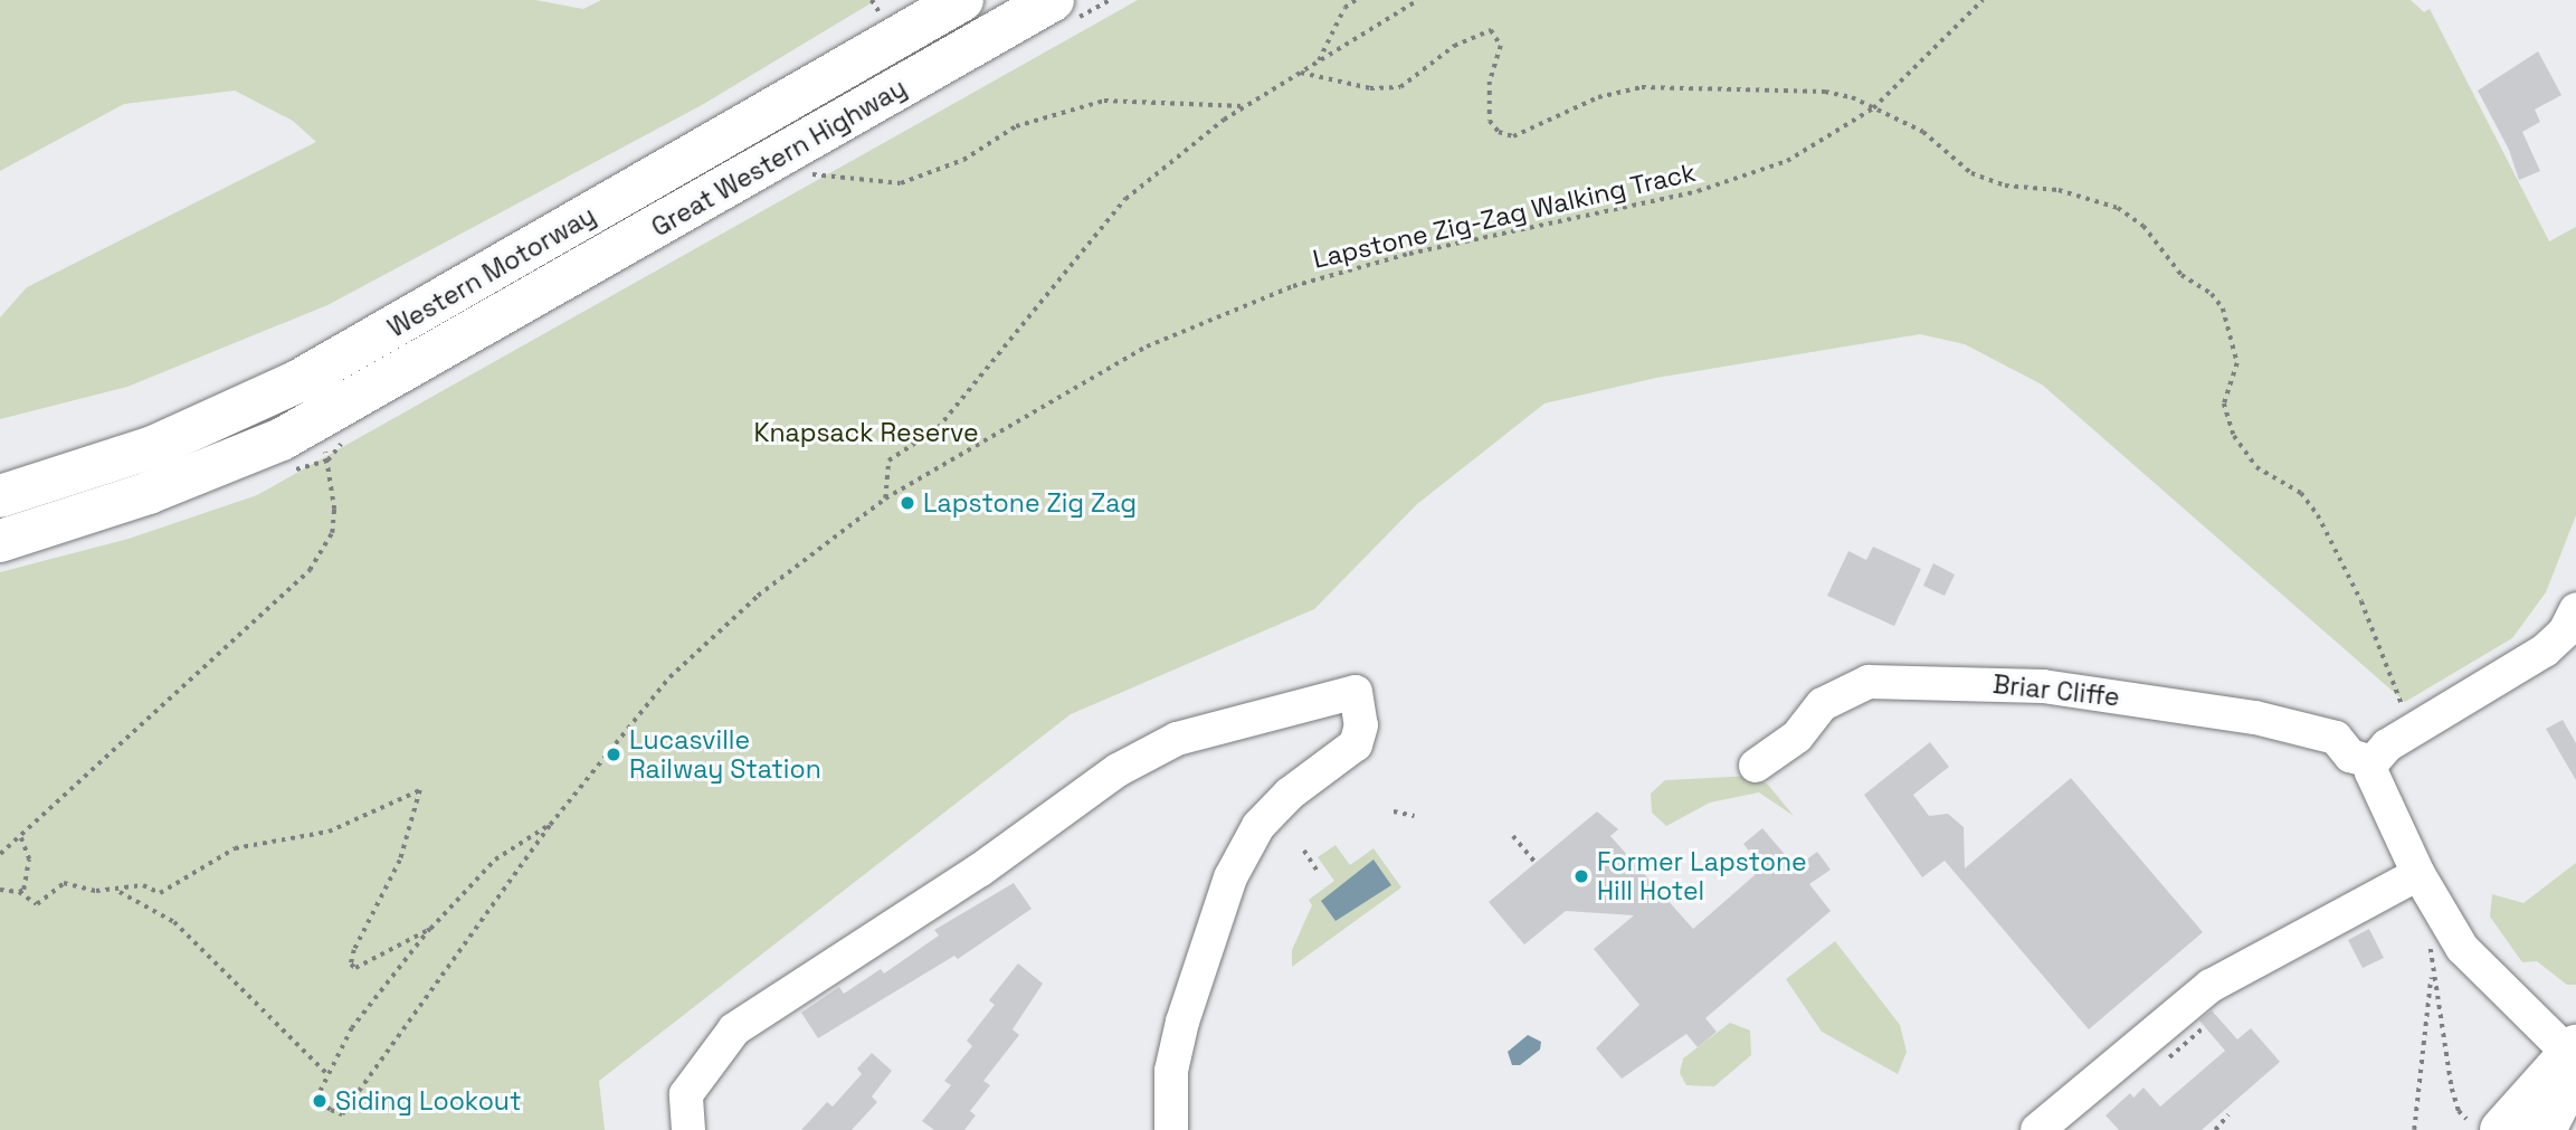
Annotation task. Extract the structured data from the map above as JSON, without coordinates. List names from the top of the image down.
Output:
{
  "streets": {
    "highway": ["Great Western Highway", "Western Motorway"],
    "street": ["Briar Cliffe"],
    "path": ["Lapstone Zig-Zag Walking Track"]
  },
  "crossings": [
    ["Great Western Highway", "Western Motorway"]
  ],
  "parks": ["Knapsack Reserve"],
  "places": [
    "Lapstone Zig Zag",
    "Lucasville Railway Station",
    "Former Lapstone Hill Hotel",
    "Siding Lookout"
  ]
}
